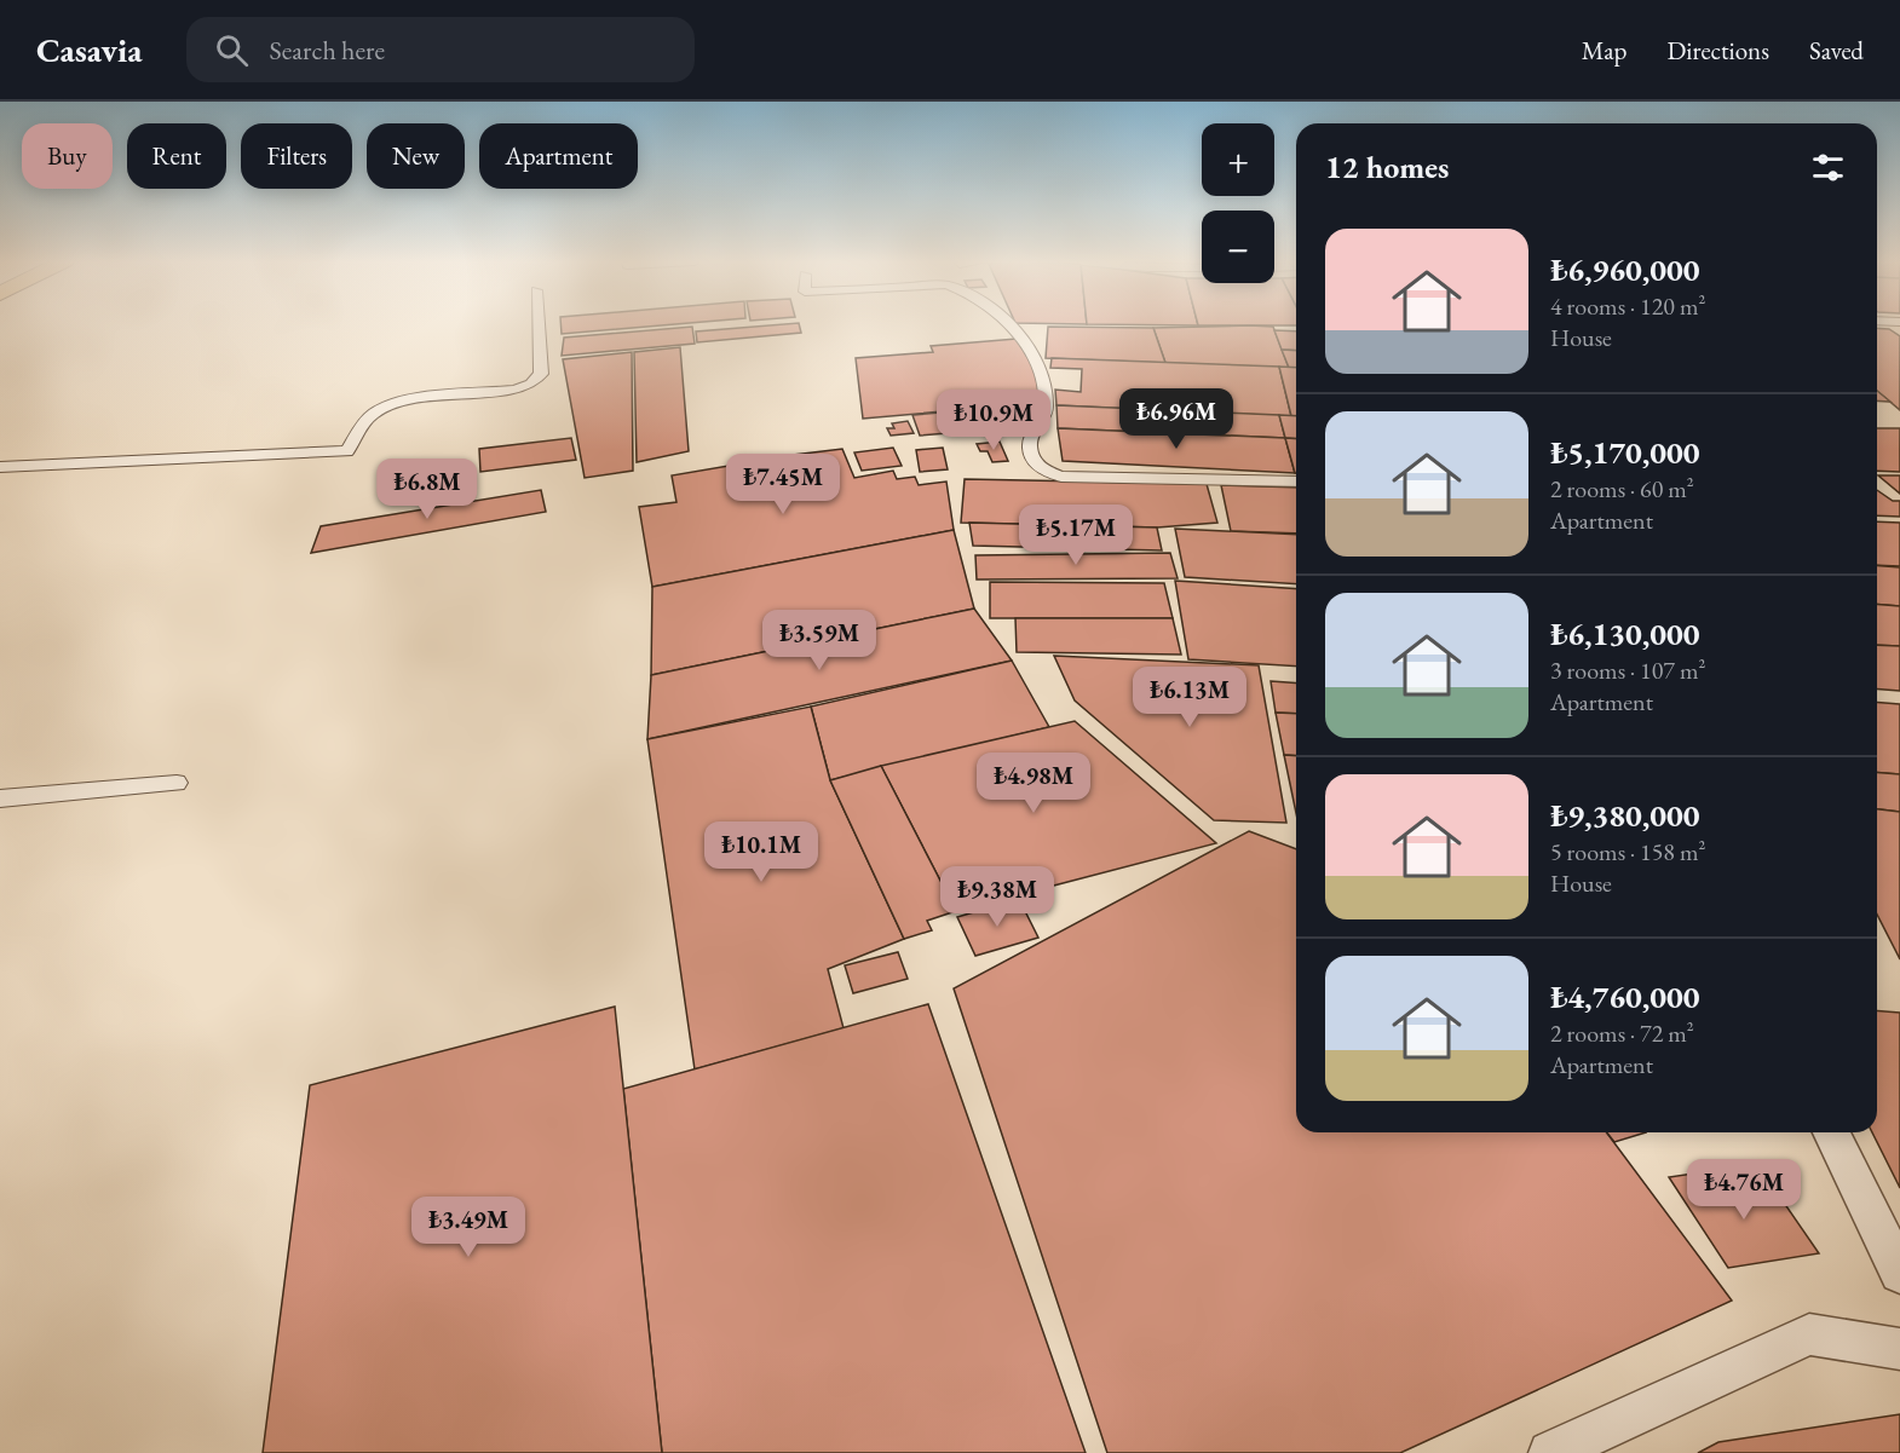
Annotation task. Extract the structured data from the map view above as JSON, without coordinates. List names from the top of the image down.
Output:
{
  "page": {
    "header": "Casavia",
    "search": "Search here",
    "nav": ["Map", "Directions", "Saved"],
    "map_buttons": ["+", "−"],
    "chip": [
      "Buy",
      "Rent",
      "Filters",
      "New",
      "Apartment"
    ],
    "heading": "12 homes",
    "list": [
      {
        "name": "₺6,960,000",
        "note": "4 rooms · 120 m² · House"
      },
      {
        "name": "₺5,170,000",
        "note": "2 rooms · 60 m² · Apartment"
      },
      {
        "name": "₺6,130,000",
        "note": "3 rooms · 107 m² · Apartment"
      },
      {
        "name": "₺9,380,000",
        "note": "5 rooms · 158 m² · House"
      },
      {
        "name": "₺4,760,000",
        "note": "2 rooms · 72 m² · Apartment"
      }
    ],
    "price": [
      "₺6.96M",
      "₺10.9M",
      "₺7.45M",
      "₺6.8M",
      "₺5.17M",
      "₺3.59M",
      "₺6.13M",
      "₺4.98M",
      "₺10.1M",
      "₺9.38M",
      "₺4.76M",
      "₺3.49M"
    ]
  }
}
